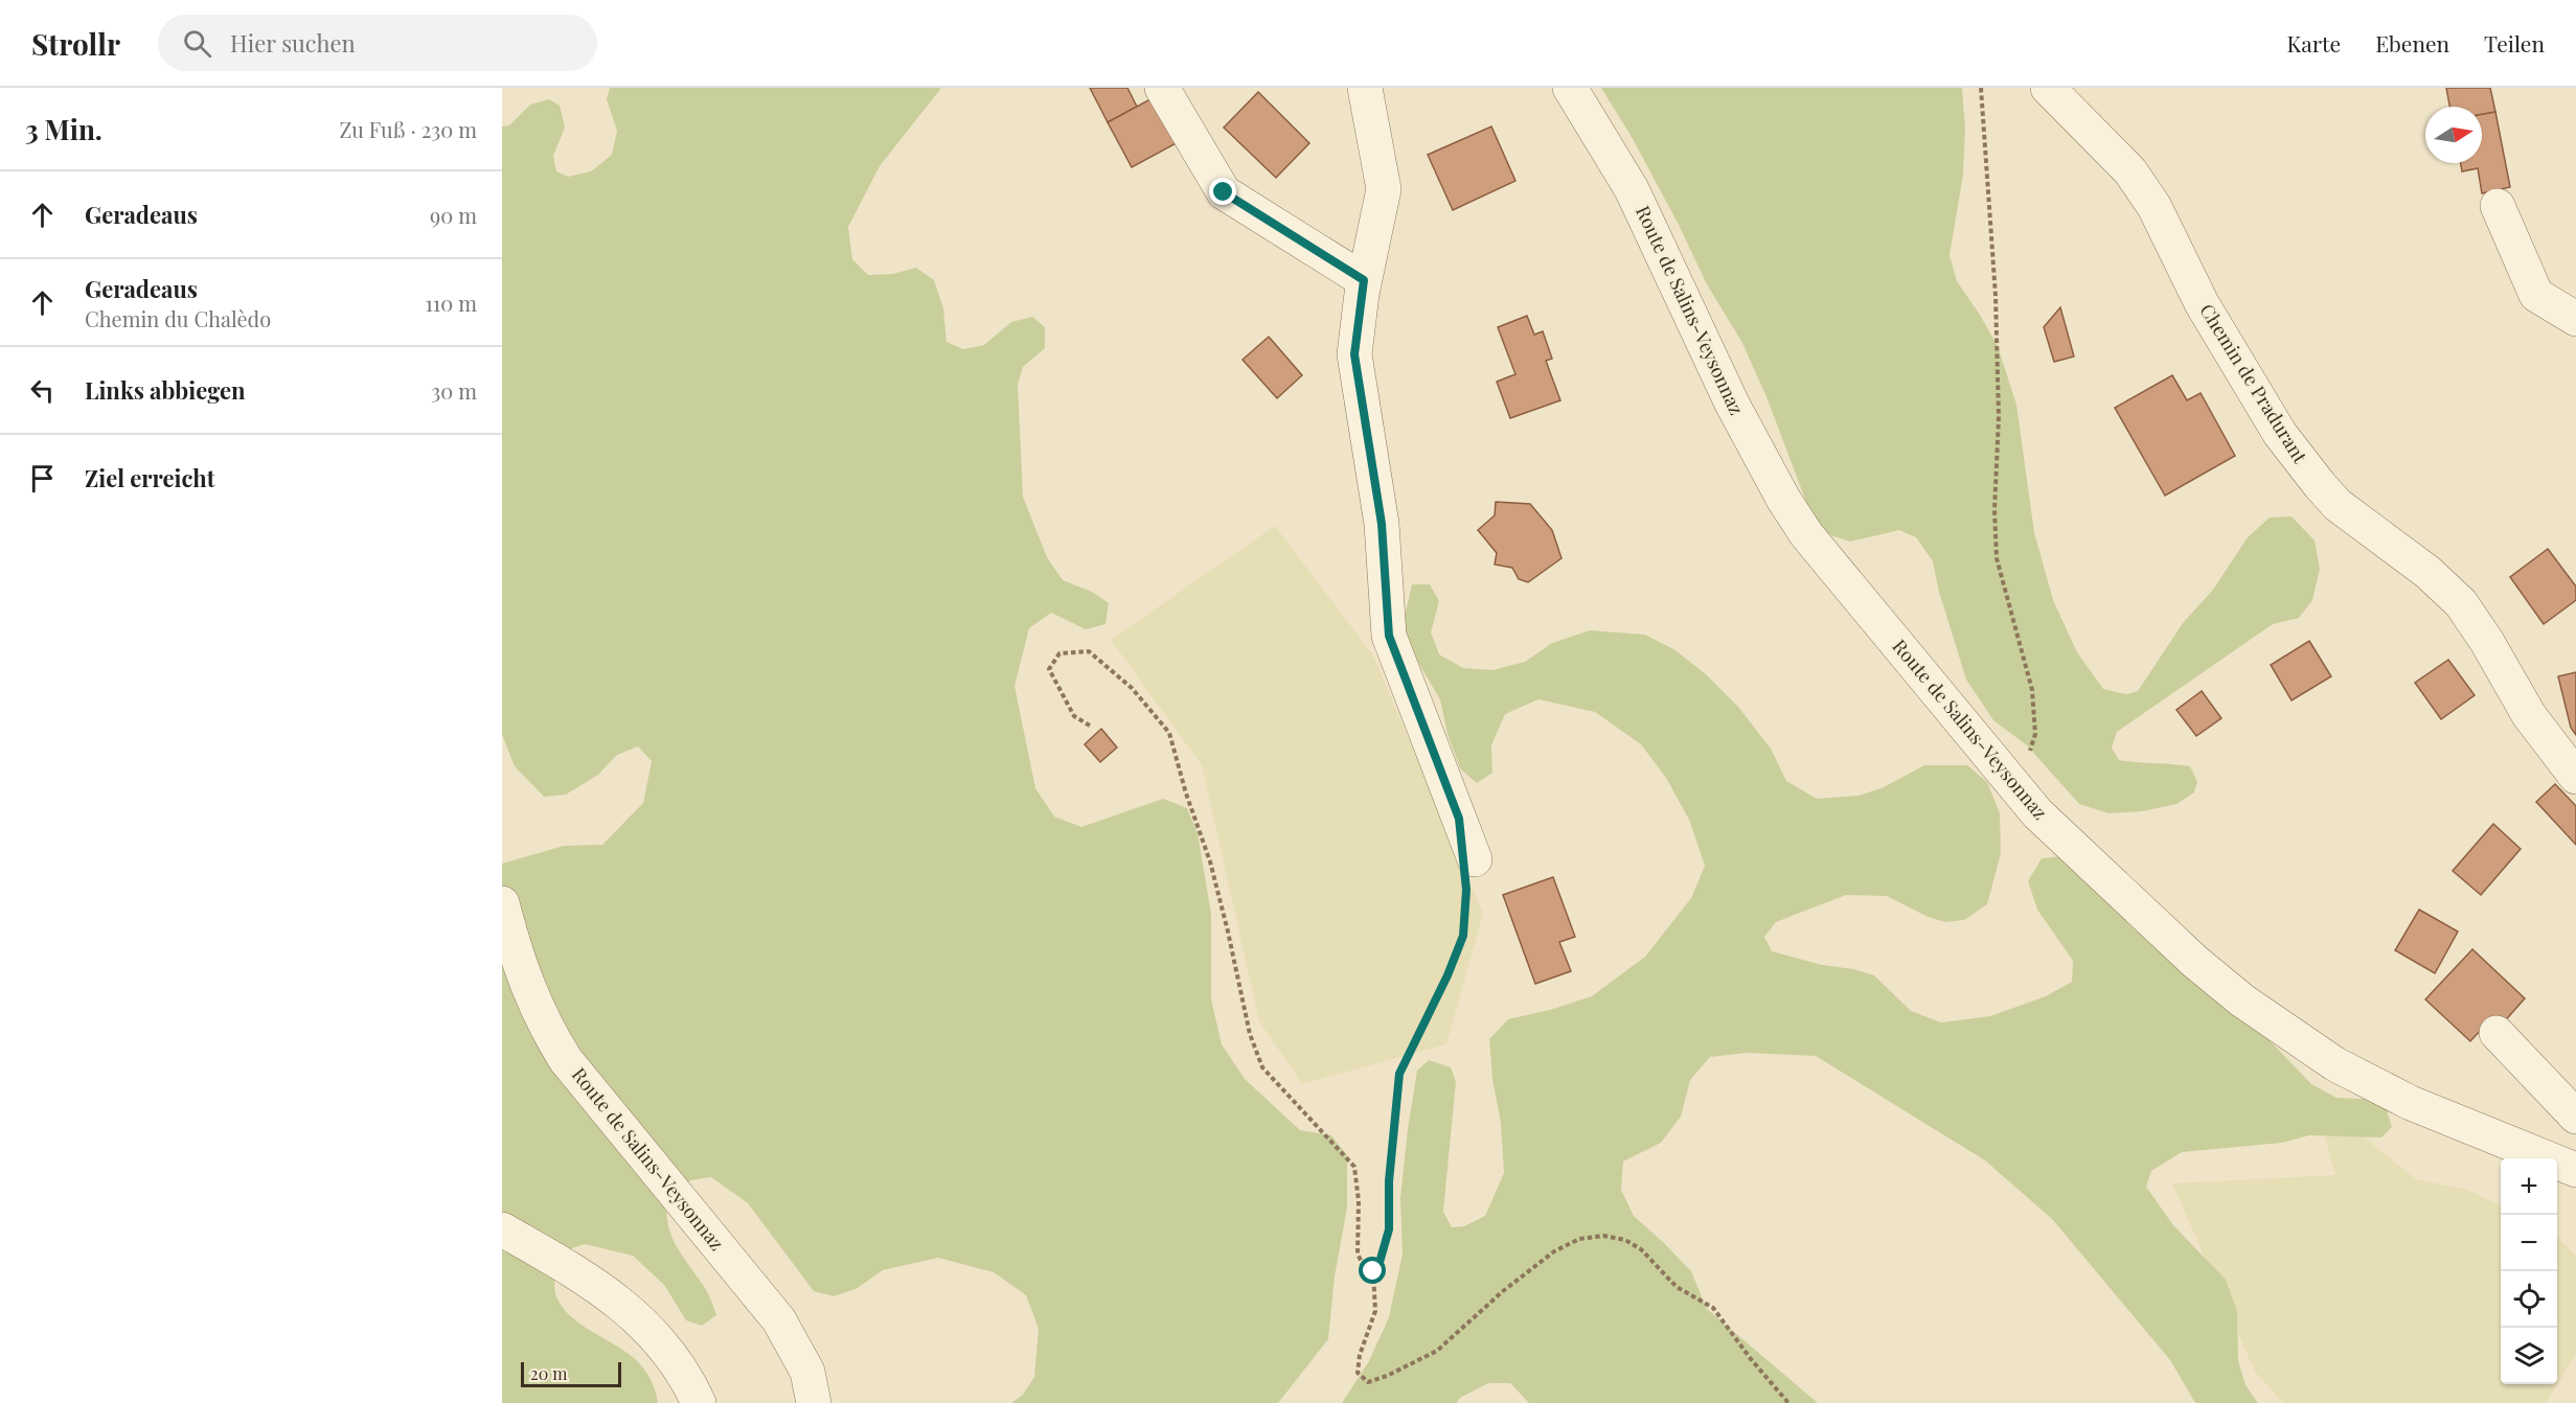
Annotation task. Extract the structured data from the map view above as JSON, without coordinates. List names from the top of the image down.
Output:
{
  "streets": {
    "street": ["Route de Salins-Veysonnaz", "Chemin de Pradurant"]
  },
  "scale_bar": "20 m",
  "north": "right",
  "page": {
    "header": "Strollr",
    "search": "Hier suchen",
    "nav": ["Karte", "Ebenen", "Teilen"],
    "heading": ["3 Min.", "Zu Fuß · 230 m"],
    "list": [
      ["Geradeaus", "90 m"],
      ["Geradeaus", "Chemin du Chalèdo", "110 m"],
      ["Links abbiegen", "30 m"],
      "Ziel erreicht"
    ],
    "map_buttons": ["+", "−"],
    "scale": "20 m"
  }
}
